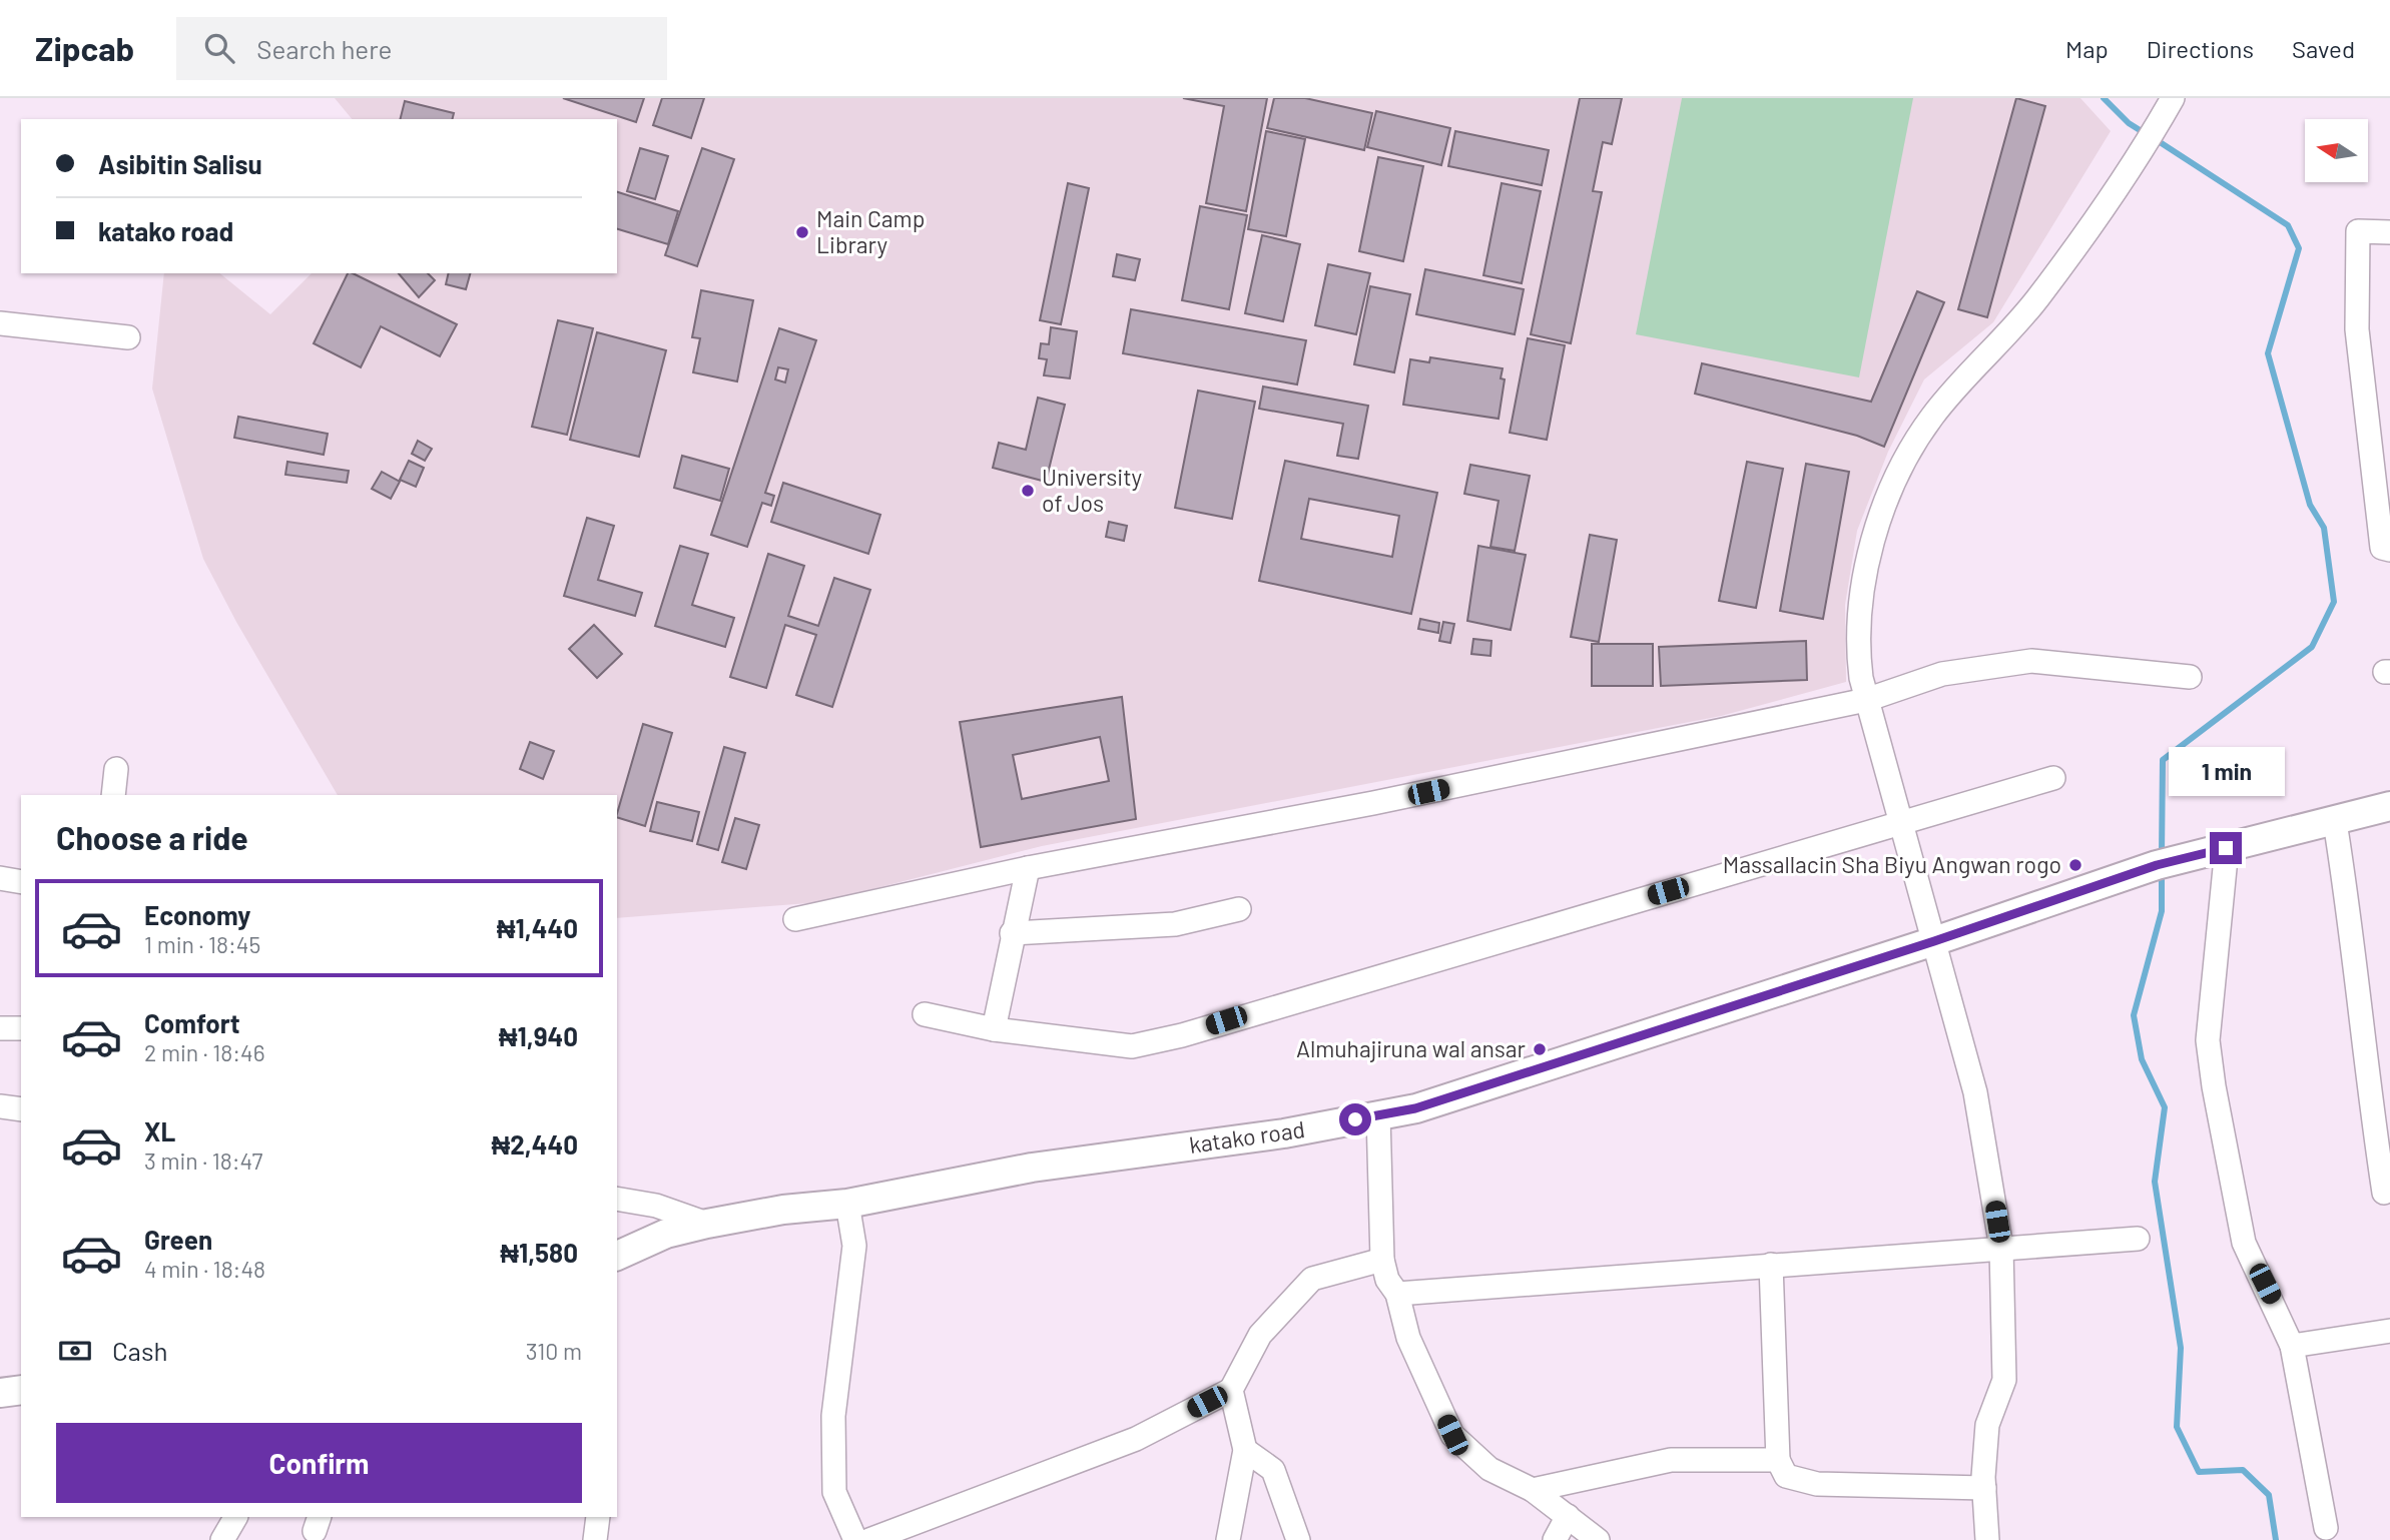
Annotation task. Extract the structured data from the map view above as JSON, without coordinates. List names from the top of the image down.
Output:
{
  "streets": {
    "street": ["katako road"]
  },
  "places": [
    "Main Camp Library",
    "University of Jos",
    "Massallacin Sha Biyu Angwan rogo",
    "Almuhajiruna wal ansar"
  ],
  "north": "left",
  "page": {
    "header": "Zipcab",
    "search": "Search here",
    "nav": ["Map", "Directions", "Saved"],
    "banner": ["Asibitin Salisu", "katako road"],
    "bubble": "1 min",
    "heading": "Choose a ride",
    "list": [
      {
        "name": "Economy",
        "note": "1 min · 18:45",
        "value": "₦1,440"
      },
      {
        "name": "Comfort",
        "note": "2 min · 18:46",
        "value": "₦1,940"
      },
      {
        "name": "XL",
        "note": "3 min · 18:47",
        "value": "₦2,440"
      },
      {
        "name": "Green",
        "note": "4 min · 18:48",
        "value": "₦1,580"
      }
    ],
    "pay": ["Cash", "310 m"],
    "buttons": "Confirm"
  }
}
